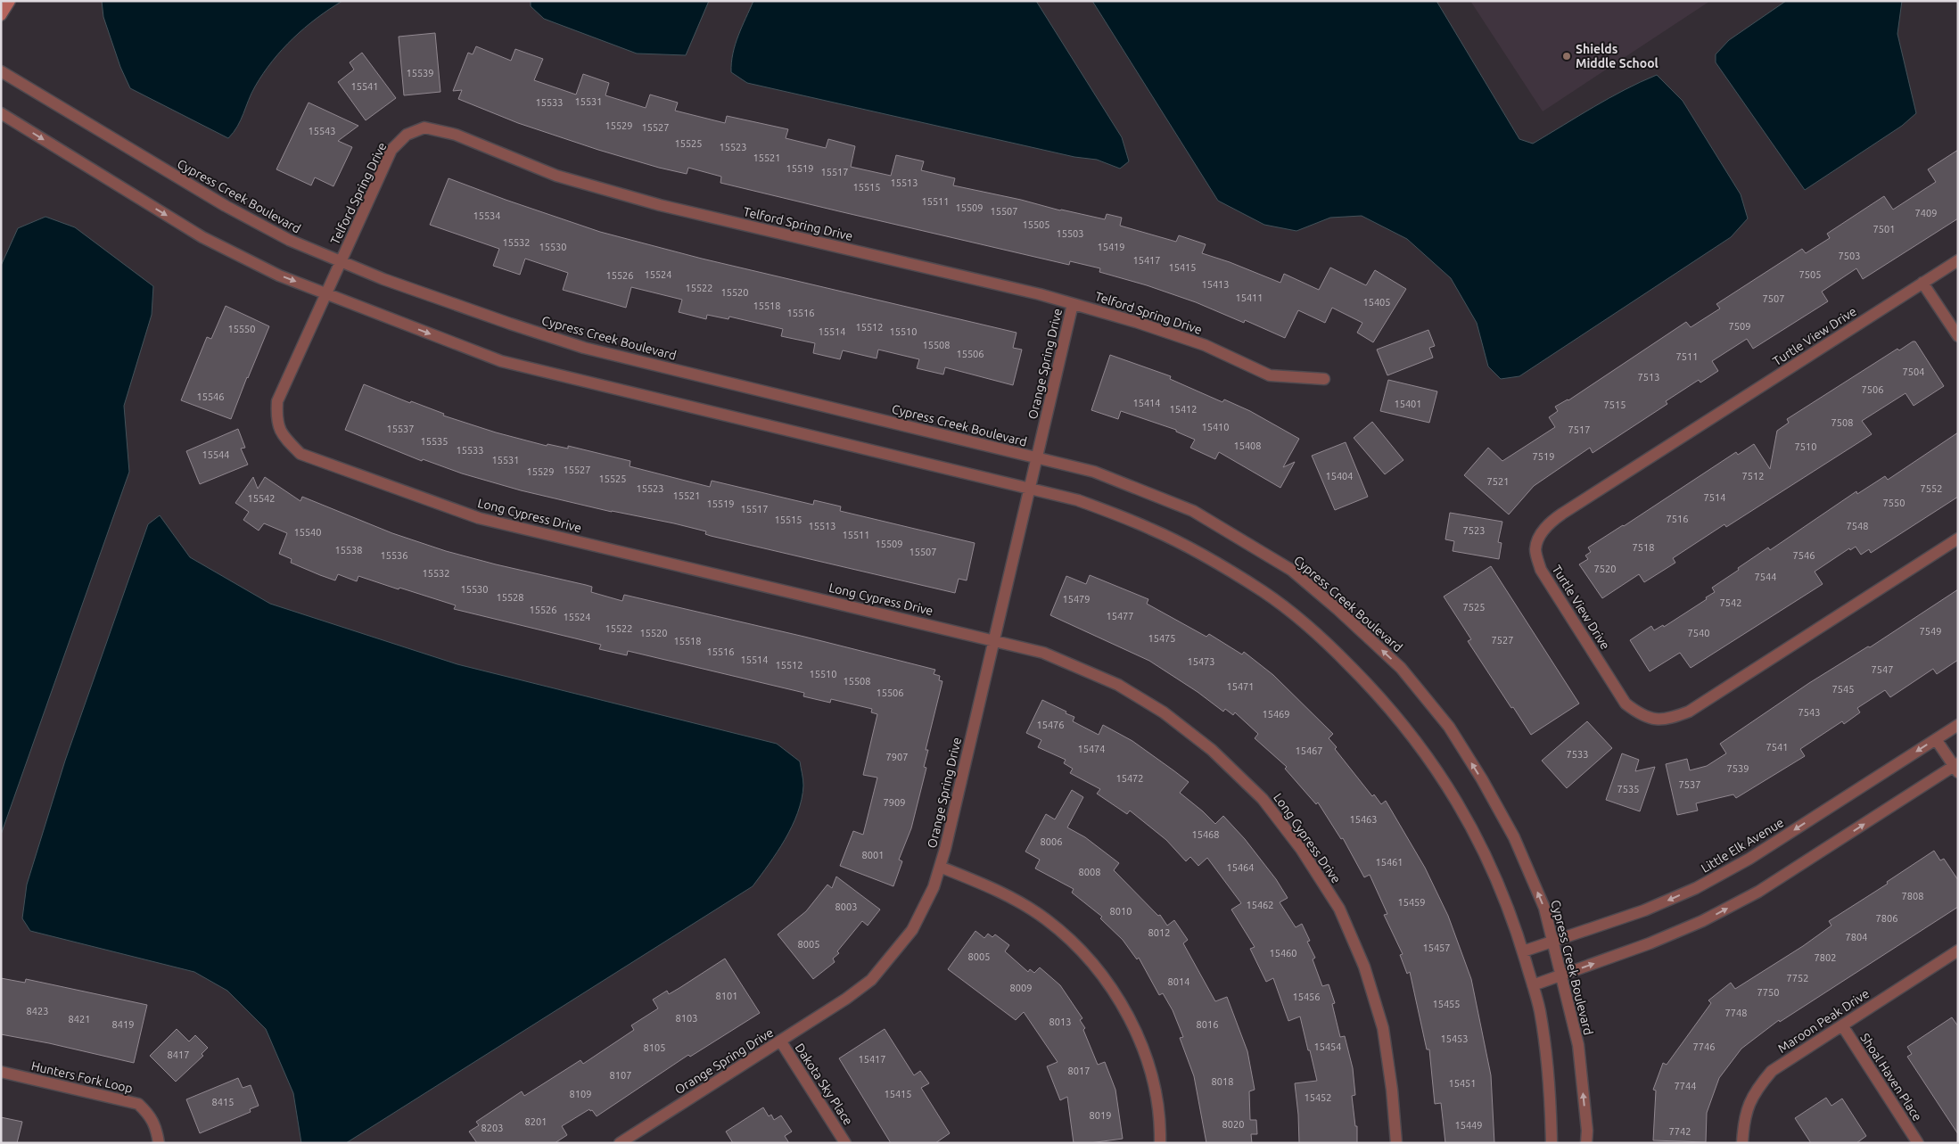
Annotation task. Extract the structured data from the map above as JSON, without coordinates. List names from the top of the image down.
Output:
{
  "streets": {
    "street": [
      "Telford Spring Drive",
      "Cypress Creek Boulevard",
      "Turtle View Drive",
      "Orange Spring Drive",
      "Long Cypress Drive",
      "Little Elk Avenue",
      "Maroon Peak Drive",
      "Hunters Fork Loop",
      "Shoal Haven Place",
      "Dakota Sky Place"
    ]
  },
  "crossings": [
    ["Telford Spring Drive", "Cypress Creek Boulevard"],
    ["Telford Spring Drive", "Orange Spring Drive"],
    ["Telford Spring Drive", "Long Cypress Drive"],
    ["Cypress Creek Boulevard", "Orange Spring Drive"],
    ["Cypress Creek Boulevard", "Long Cypress Drive"],
    ["Cypress Creek Boulevard", "Little Elk Avenue"],
    ["Orange Spring Drive", "Long Cypress Drive"],
    ["Orange Spring Drive", "Dakota Sky Place"],
    ["Maroon Peak Drive", "Shoal Haven Place"]
  ],
  "places": ["Shields Middle School"],
  "house_numbers": [
    "15539",
    "15541",
    "15531",
    "15533",
    "15529",
    "15527",
    "15543",
    "15525",
    "15523",
    "15521",
    "15519",
    "15517",
    "15513",
    "15515",
    "15511",
    "15509",
    "15507",
    "7409",
    "15534",
    "15505",
    "7501",
    "15503",
    "15532",
    "15530",
    "15419",
    "7503",
    "15417",
    "15415",
    "15524",
    "7505",
    "15526",
    "15413",
    "15522",
    "15520",
    "15411",
    "7507",
    "15405",
    "15518",
    "15516",
    "7509",
    "15512",
    "15550",
    "15514",
    "15510",
    "15508",
    "15506",
    "7511",
    "7504",
    "7513",
    "7506",
    "15546",
    "15414",
    "15401",
    "7515",
    "15412",
    "7508",
    "15410",
    "15537",
    "7517",
    "15535",
    "15408",
    "7510",
    "15533",
    "15544",
    "7519",
    "15531",
    "15527",
    "15529",
    "15404",
    "7512",
    "15525",
    "7521",
    "15523",
    "7552",
    "15521",
    "7514",
    "15542",
    "7550",
    "15519",
    "15517",
    "7516",
    "15515",
    "15513",
    "7548",
    "7523",
    "15540",
    "15511",
    "15509",
    "7518",
    "15538",
    "15507",
    "15536",
    "7546",
    "7520",
    "15532",
    "7544",
    "15530",
    "15528",
    "15479",
    "7542",
    "7525",
    "15526",
    "15477",
    "15524",
    "15522",
    "7549",
    "15520",
    "7540",
    "15475",
    "7527",
    "15518",
    "15516",
    "15514",
    "15473",
    "15512",
    "7547",
    "15510",
    "15508",
    "15471",
    "7545",
    "15506",
    "7543",
    "15469",
    "15476",
    "7541",
    "15474",
    "15467",
    "7533",
    "7907",
    "7539",
    "15472",
    "7537",
    "7535",
    "7909",
    "15463",
    "15468",
    "8006",
    "8001",
    "15461",
    "15464",
    "8008",
    "7808",
    "15459",
    "15462",
    "8003",
    "8010",
    "7806",
    "8012",
    "7804",
    "8005",
    "15457",
    "15460",
    "8005",
    "7802",
    "7752",
    "8014",
    "8009",
    "7750",
    "8101",
    "15456",
    "15455",
    "8423",
    "7748",
    "8103",
    "8421",
    "8013",
    "8419",
    "8016",
    "15453",
    "15454",
    "7746",
    "8105",
    "8417",
    "15417",
    "8017",
    "8107",
    "8018",
    "15451",
    "7744",
    "8109",
    "15415",
    "15452",
    "8415",
    "8019",
    "8201",
    "8020",
    "15449",
    "8203",
    "7742"
  ]
}
